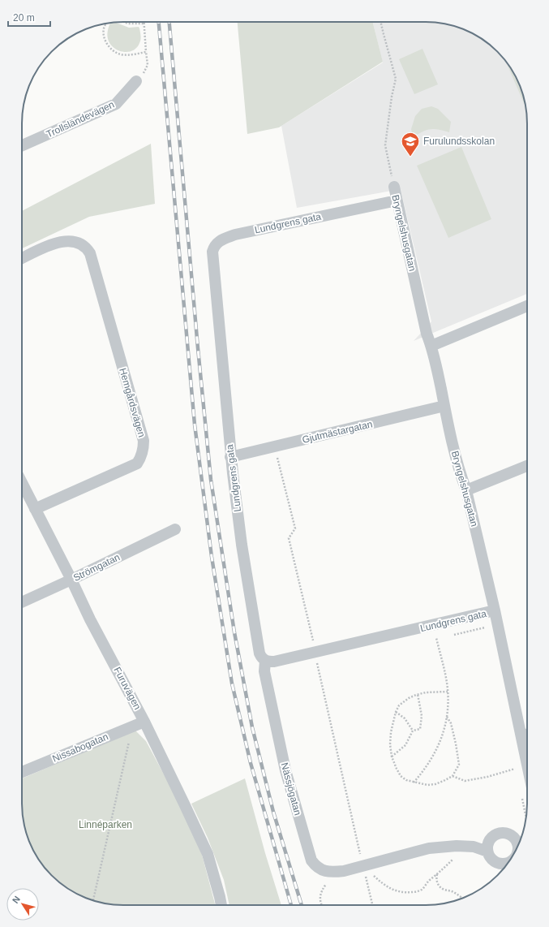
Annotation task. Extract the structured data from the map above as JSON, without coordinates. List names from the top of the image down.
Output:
{
  "streets": {
    "street": [
      "Trollsländevägen",
      "Lundgrens gata",
      "Bryngelshusgatan",
      "Hemgårdsvägen",
      "Gjutmästargatan",
      "Strömgatan",
      "Furuvägen",
      "Nissabogatan",
      "Nässjögatan"
    ]
  },
  "crossings": [
    ["Lundgrens gata", "Bryngelshusgatan"],
    ["Lundgrens gata", "Gjutmästargatan"],
    ["Lundgrens gata", "Nässjögatan"],
    ["Bryngelshusgatan", "Gjutmästargatan"],
    ["Hemgårdsvägen", "Furuvägen"],
    ["Strömgatan", "Furuvägen"],
    ["Furuvägen", "Nissabogatan"]
  ],
  "parks": ["Linnéparken"],
  "places": {
    "school or university": ["Furulundsskolan"]
  },
  "scale_bar": "20 m",
  "north": "top left"
}
